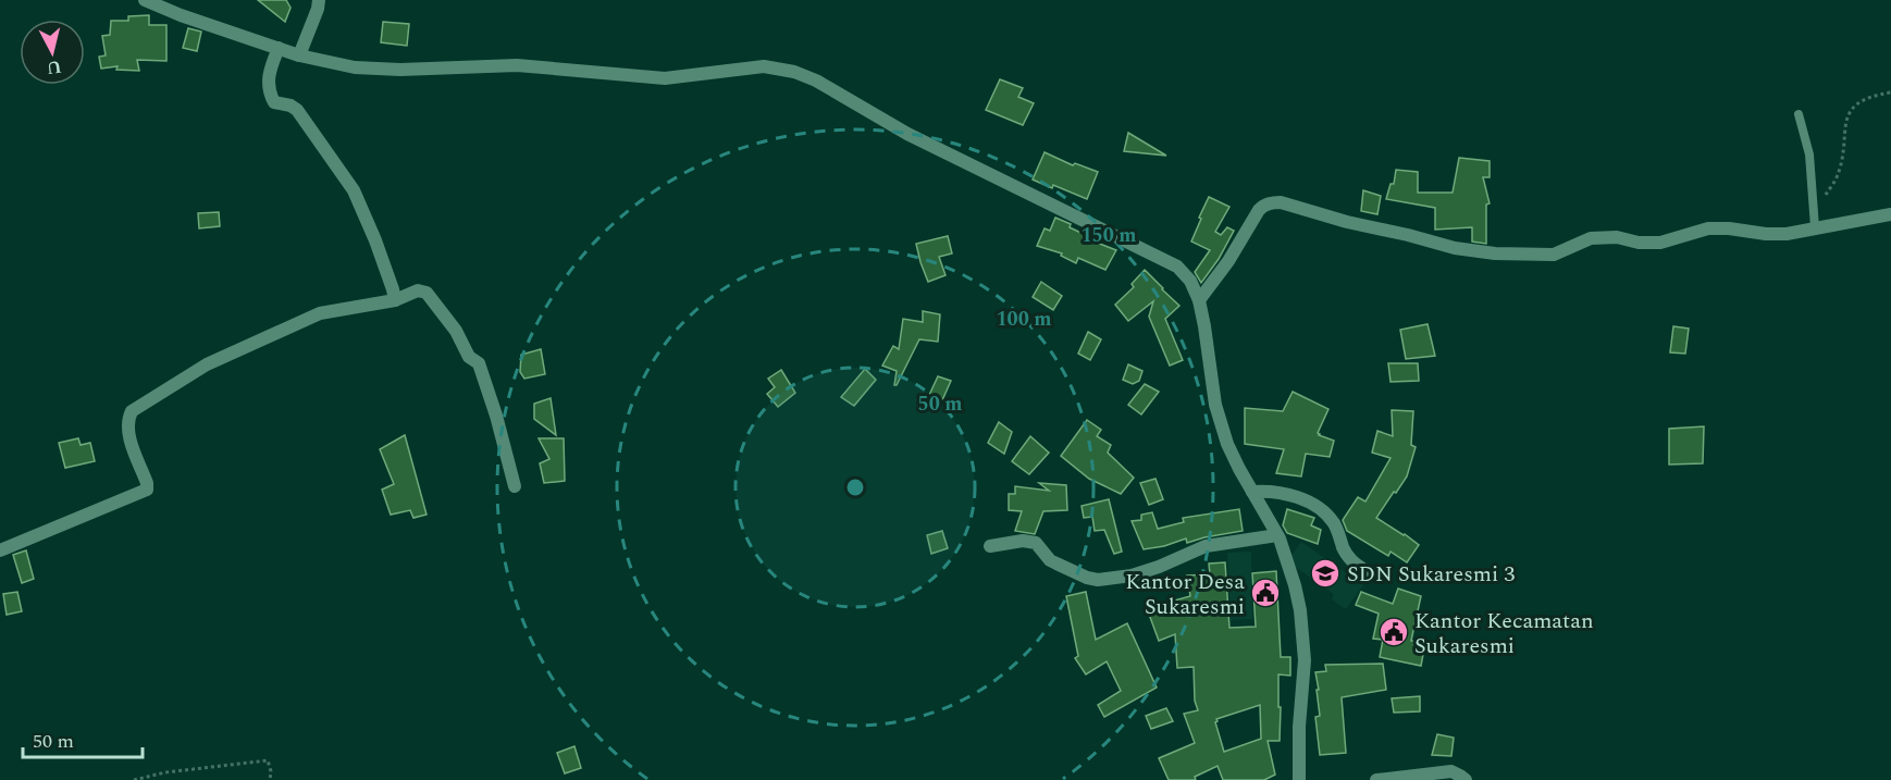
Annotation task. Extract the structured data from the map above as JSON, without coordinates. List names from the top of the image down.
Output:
{
  "places": {
    "school or university": ["SDN Sukaresmi 3"],
    "public building": ["Kantor Desa Sukaresmi", "Kantor Kecamatan Sukaresmi"]
  },
  "scale_bar": "50 m",
  "north": "bottom",
  "rings": ["150 m", "100 m", "50 m"]
}
